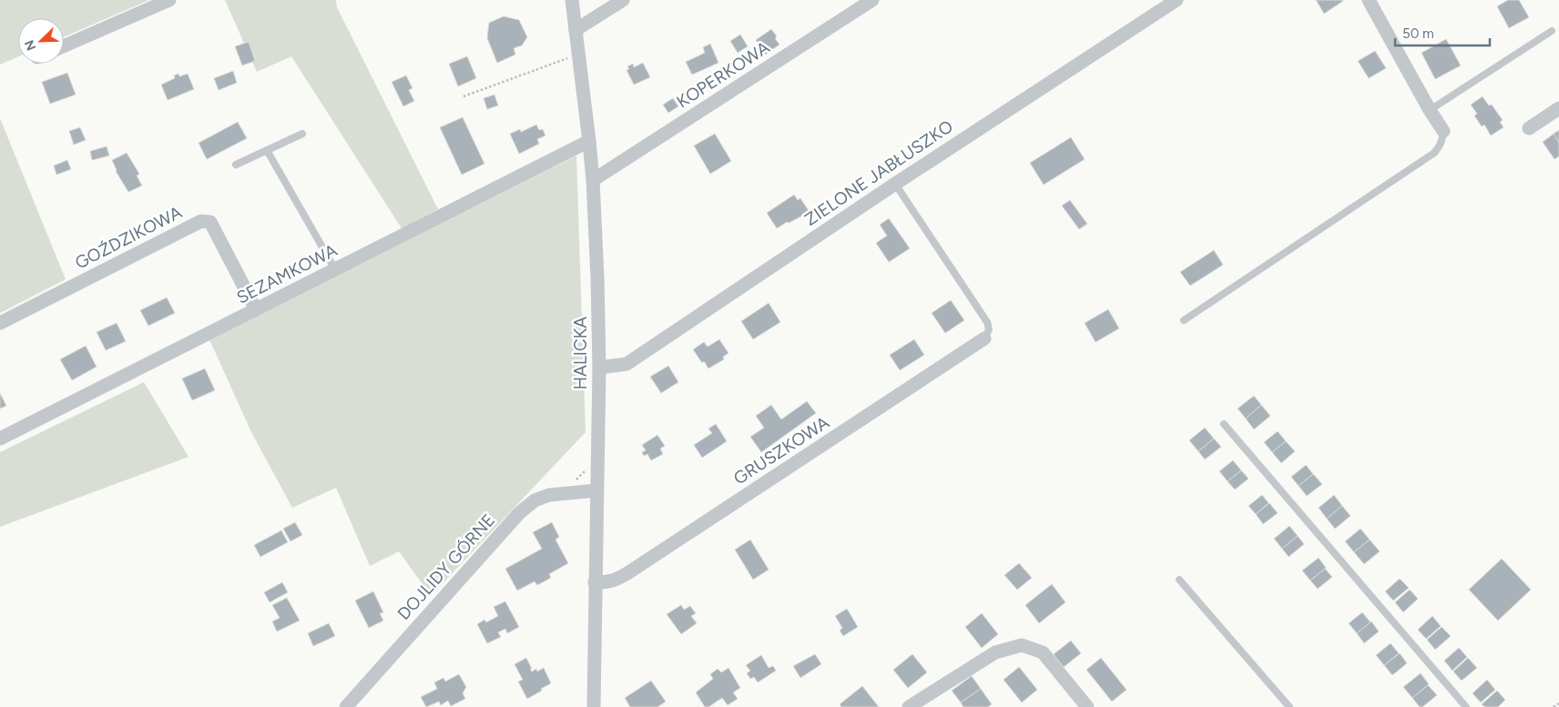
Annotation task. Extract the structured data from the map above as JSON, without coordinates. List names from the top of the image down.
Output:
{
  "streets": {
    "street": [
      "KOPERKOWA",
      "ZIELONE JABŁUSZKO",
      "GOŹDZIKOWA",
      "SEZAMKOWA",
      "HALICKA",
      "GRUSZKOWA",
      "DOJLIDY GÓRNE"
    ]
  },
  "crossings": [
    ["KOPERKOWA", "HALICKA"],
    ["ZIELONE JABŁUSZKO", "HALICKA"],
    ["GOŹDZIKOWA", "SEZAMKOWA"],
    ["SEZAMKOWA", "HALICKA"],
    ["HALICKA", "GRUSZKOWA"],
    ["HALICKA", "DOJLIDY GÓRNE"]
  ],
  "scale_bar": "50 m",
  "north": "bottom left"
}
